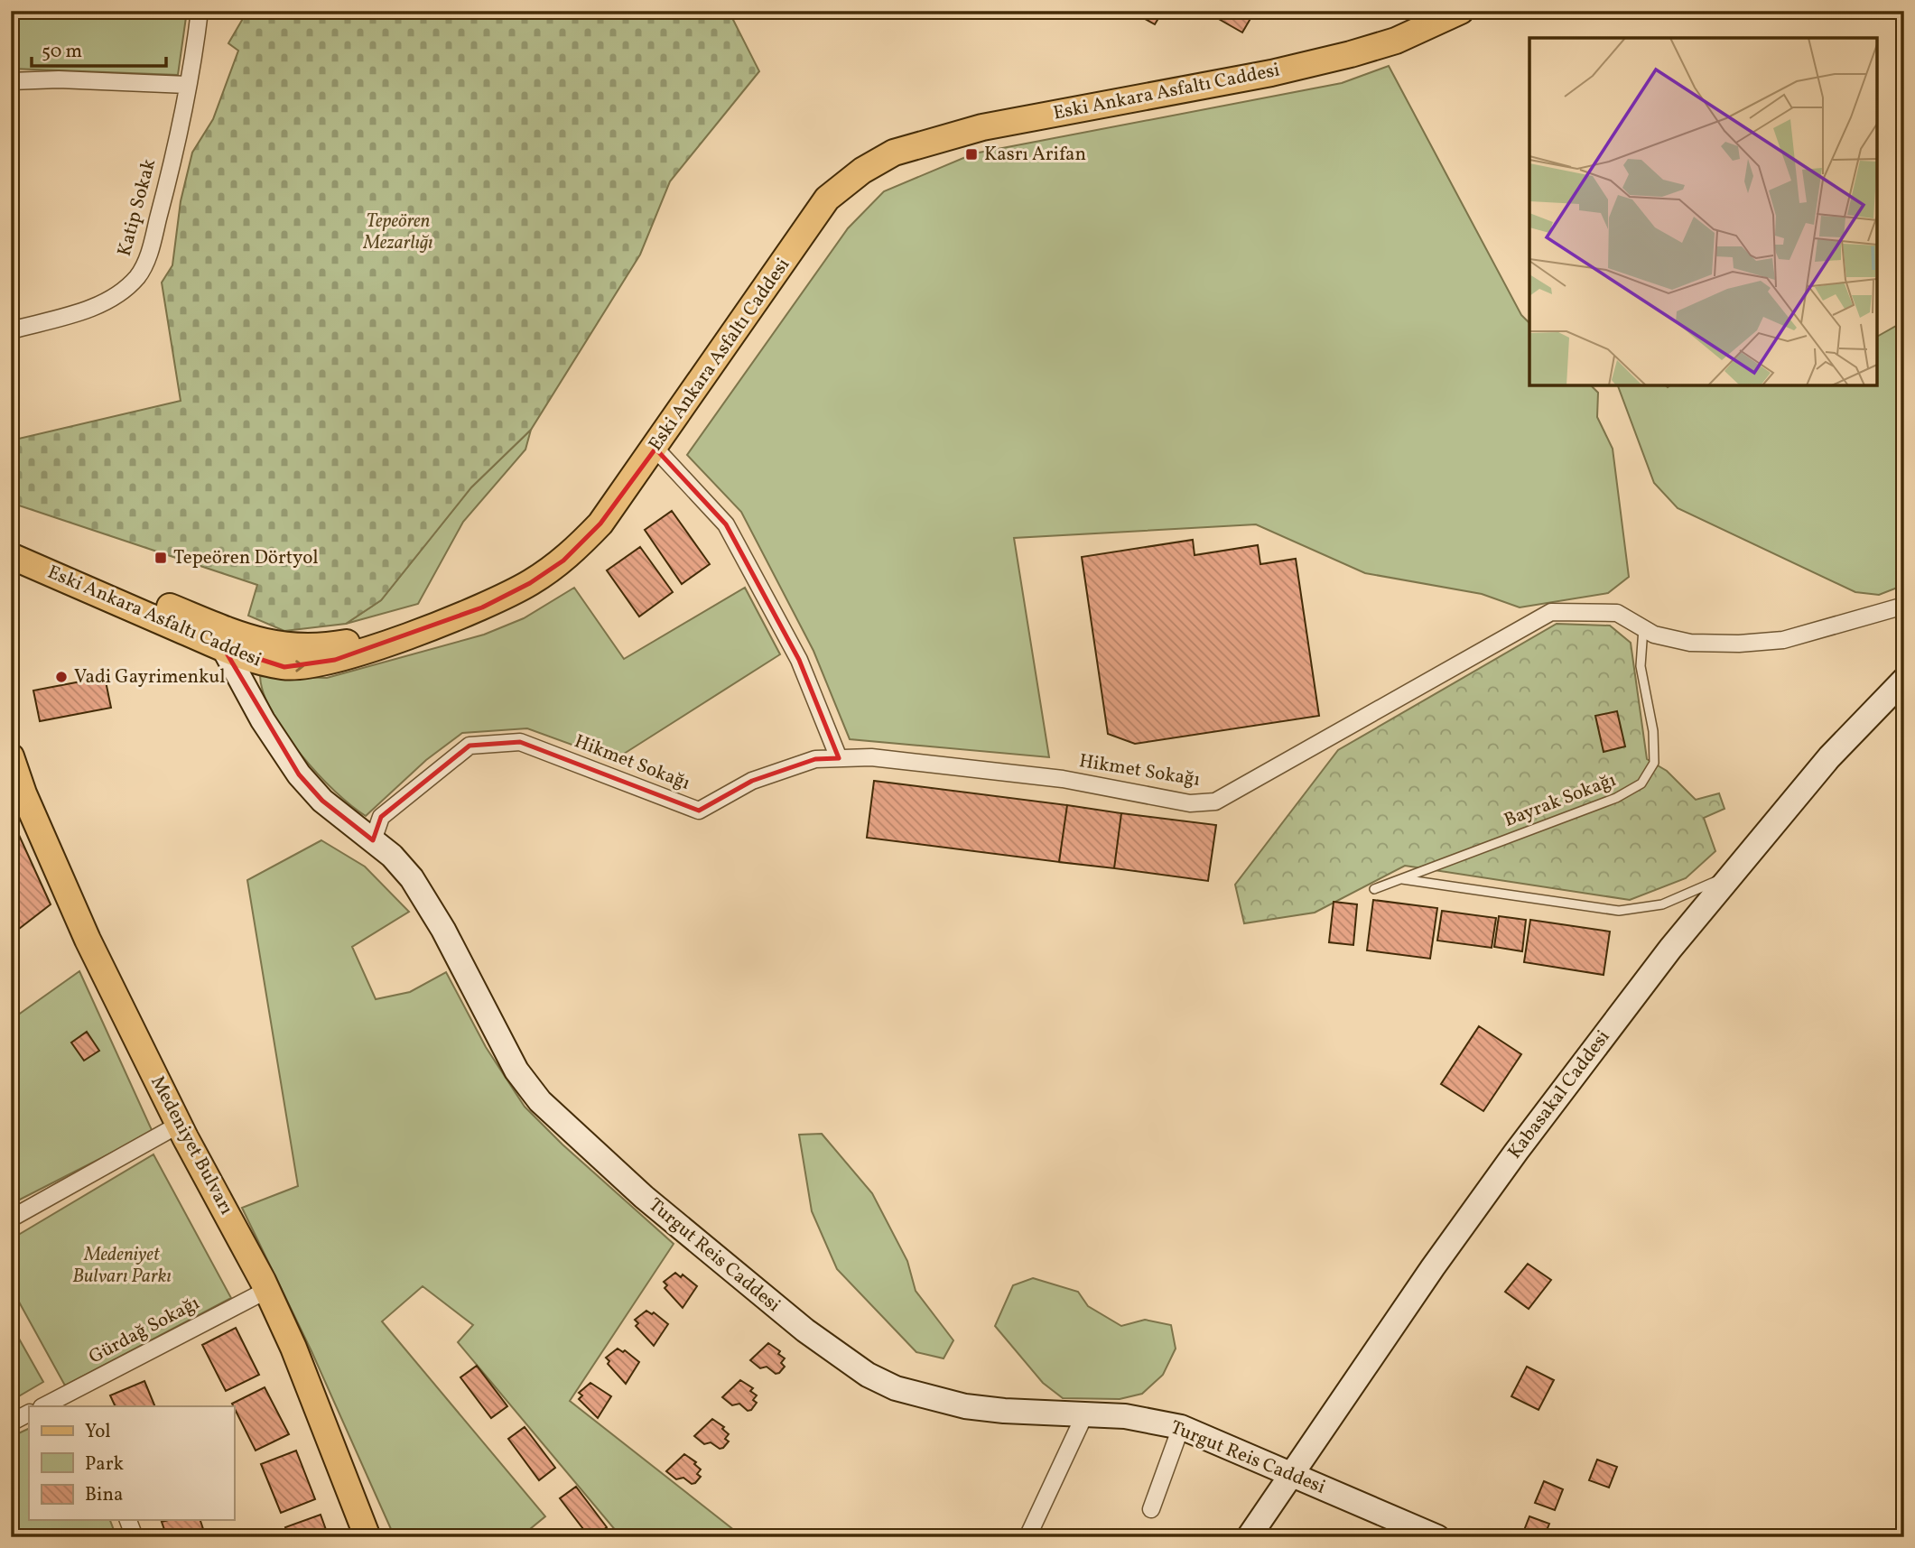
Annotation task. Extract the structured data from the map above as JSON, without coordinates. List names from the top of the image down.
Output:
{
  "streets": {
    "main road": ["Eski Ankara Asfaltı Caddesi", "Medeniyet Bulvarı"],
    "street": [
      "Katip Sokak",
      "Hikmet Sokağı",
      "Kabasakal Caddesi",
      "Turgut Reis Caddesi",
      "Gürdağ Sokağı"
    ],
    "lane": ["Bayrak Sokağı"]
  },
  "crossings": [
    ["Eski Ankara Asfaltı Caddesi", "Turgut Reis Caddesi"],
    ["Hikmet Sokağı", "Bayrak Sokağı"],
    ["Hikmet Sokağı", "Turgut Reis Caddesi"],
    ["Kabasakal Caddesi", "Turgut Reis Caddesi"],
    ["Medeniyet Bulvarı", "Gürdağ Sokağı"]
  ],
  "parks": ["Tepeören Mezarlığı", "Medeniyet Bulvarı Parkı"],
  "places": {
    "transit": ["Kasrı Arifan", "Tepeören Dörtyol"],
    "other": ["Vadi Gayrimenkul"]
  },
  "legend": ["Yol", "Park", "Bina"],
  "scale_bar": "50 m"
}
